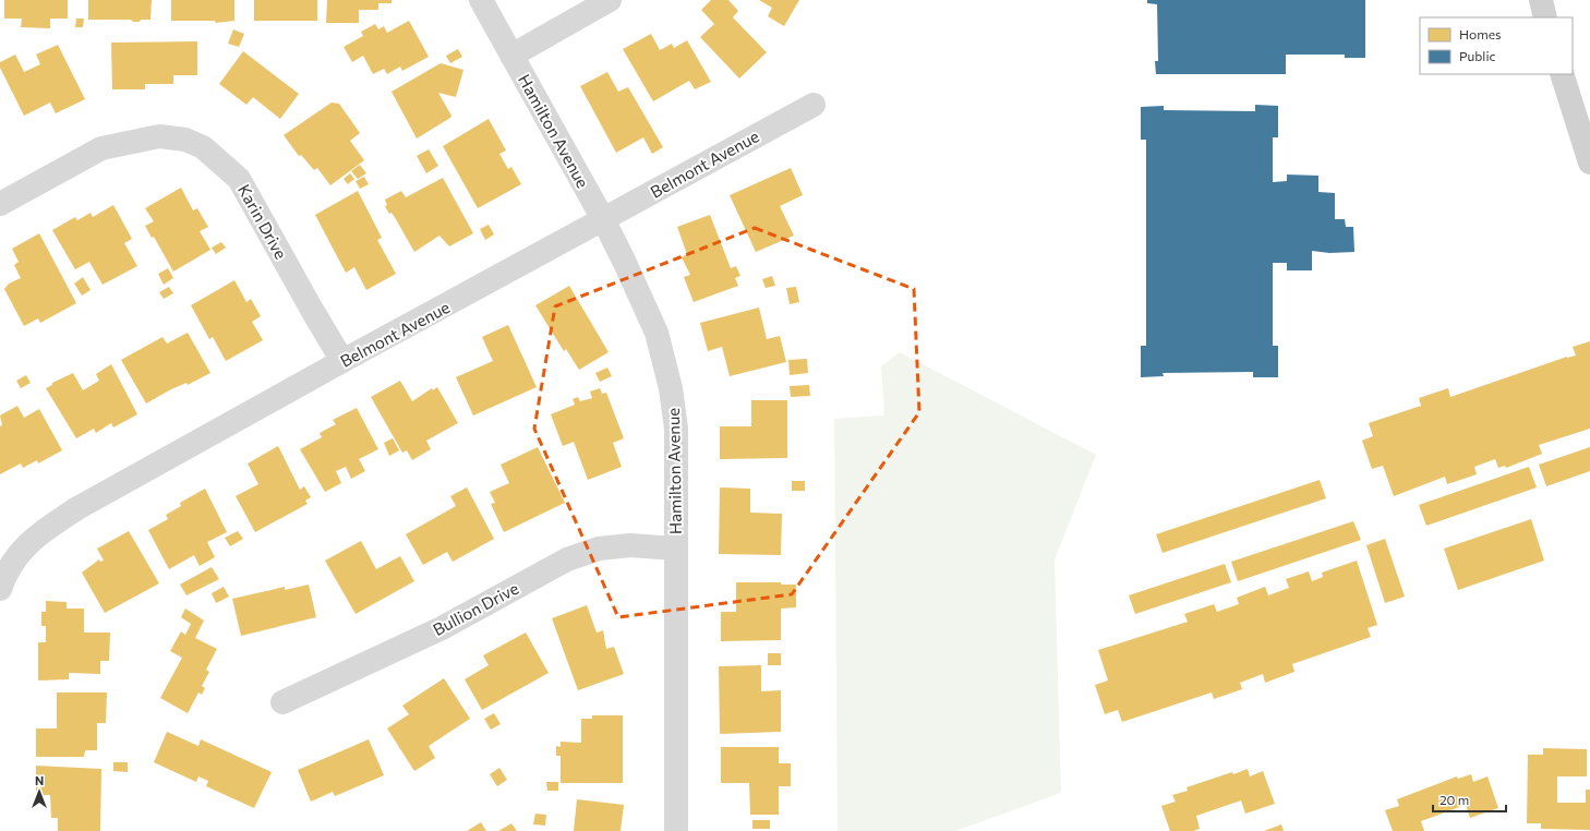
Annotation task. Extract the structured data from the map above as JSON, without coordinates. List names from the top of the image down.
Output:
{
  "streets": {
    "street": [
      "Hamilton Avenue",
      "Belmont Avenue",
      "Karin Drive",
      "Bullion Drive"
    ]
  },
  "crossings": [
    ["Hamilton Avenue", "Belmont Avenue"],
    ["Hamilton Avenue", "Bullion Drive"],
    ["Belmont Avenue", "Karin Drive"]
  ],
  "legend": ["Homes", "Public"],
  "scale_bar": "20 m",
  "north": "top"
}
